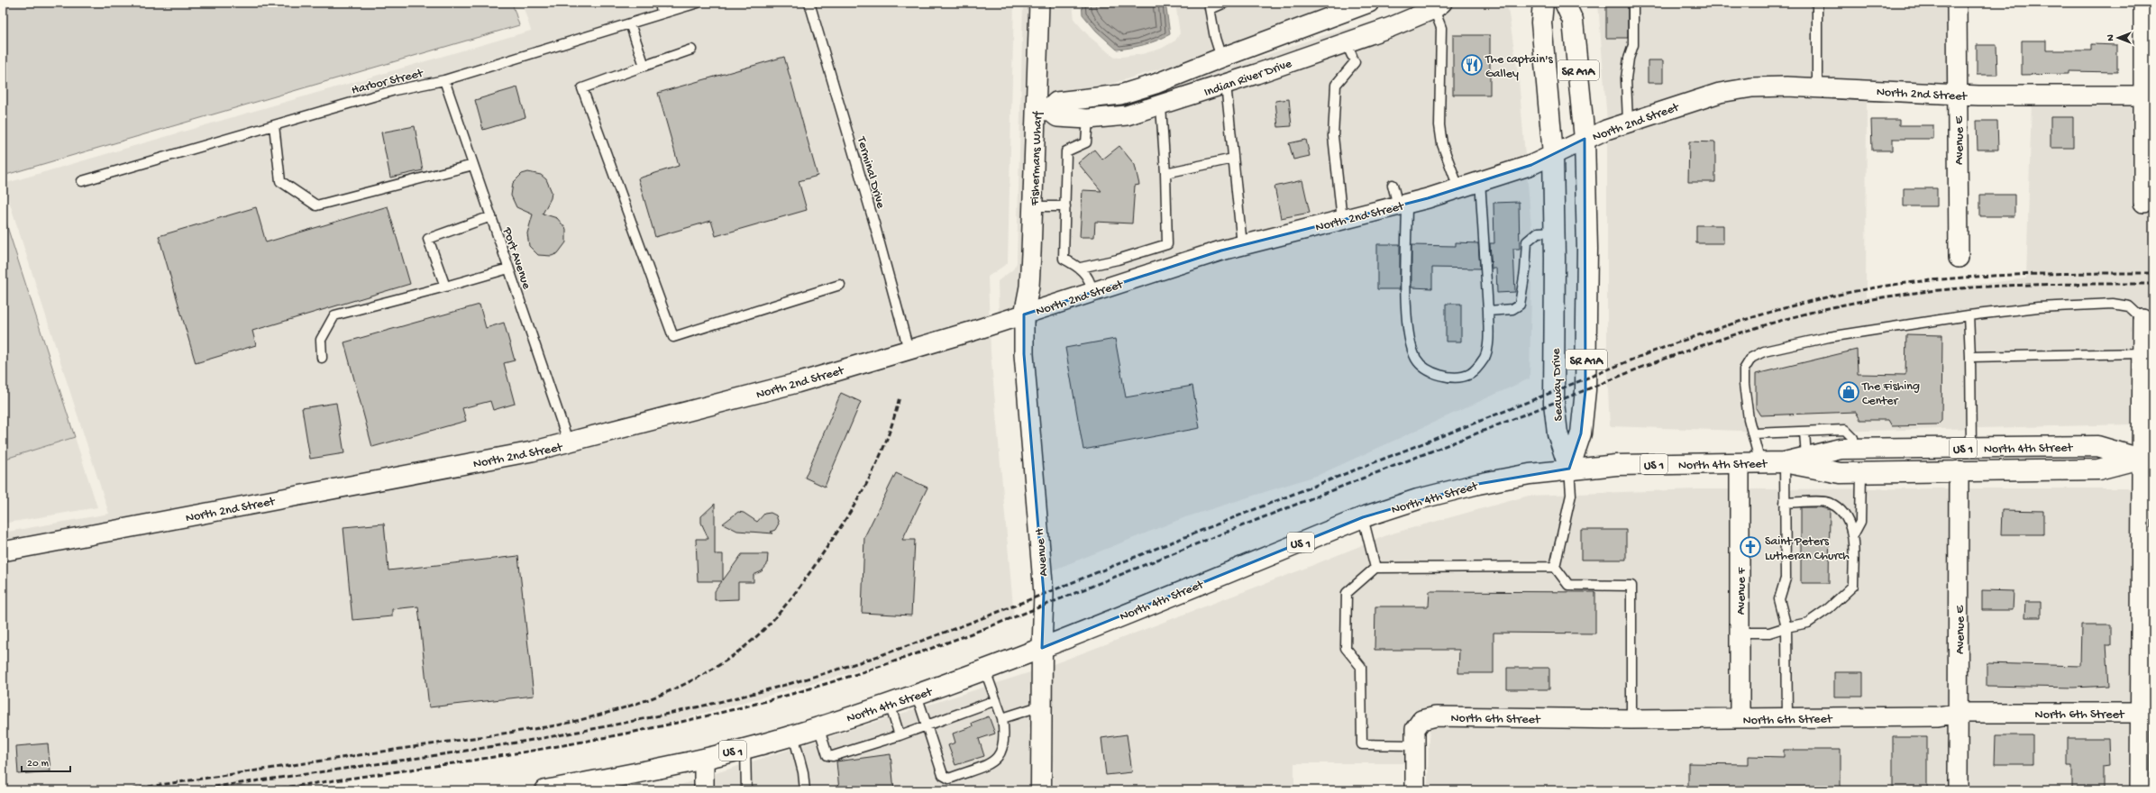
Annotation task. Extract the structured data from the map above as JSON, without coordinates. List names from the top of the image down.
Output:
{
  "streets": {
    "main road": [
      "SR A1A",
      "Seaway Drive",
      "North 4th Street",
      "US 1",
      "Avenue H"
    ],
    "street": [
      "Indian River Drive",
      "North 2nd Street",
      "Avenue E",
      "Fishermans Wharf",
      "Avenue F",
      "North 6th Street"
    ],
    "lane": ["Harbor Street", "Terminal Drive", "Port Avenue"]
  },
  "crossings": [
    ["Indian River Drive", "Fishermans Wharf"],
    ["Harbor Street", "Port Avenue"],
    ["North 2nd Street", "Avenue E"],
    ["North 2nd Street", "Fishermans Wharf"],
    ["North 2nd Street", "Terminal Drive"],
    ["North 2nd Street", "Port Avenue"],
    ["North 2nd Street", "Seaway Drive"],
    ["North 2nd Street", "Avenue H"],
    ["Avenue E", "North 4th Street"],
    ["Avenue E", "North 6th Street"],
    ["Fishermans Wharf", "Avenue H"],
    ["Seaway Drive", "North 4th Street"],
    ["North 4th Street", "Avenue H"],
    ["North 4th Street", "Avenue F"],
    ["Avenue F", "North 6th Street"]
  ],
  "places": {
    "restaurant": ["The captain's Galley"],
    "shop": ["The Fishing Center"],
    "church": ["Saint Peters Lutheran Church"]
  },
  "scale_bar": "20 m",
  "north": "left"
}
